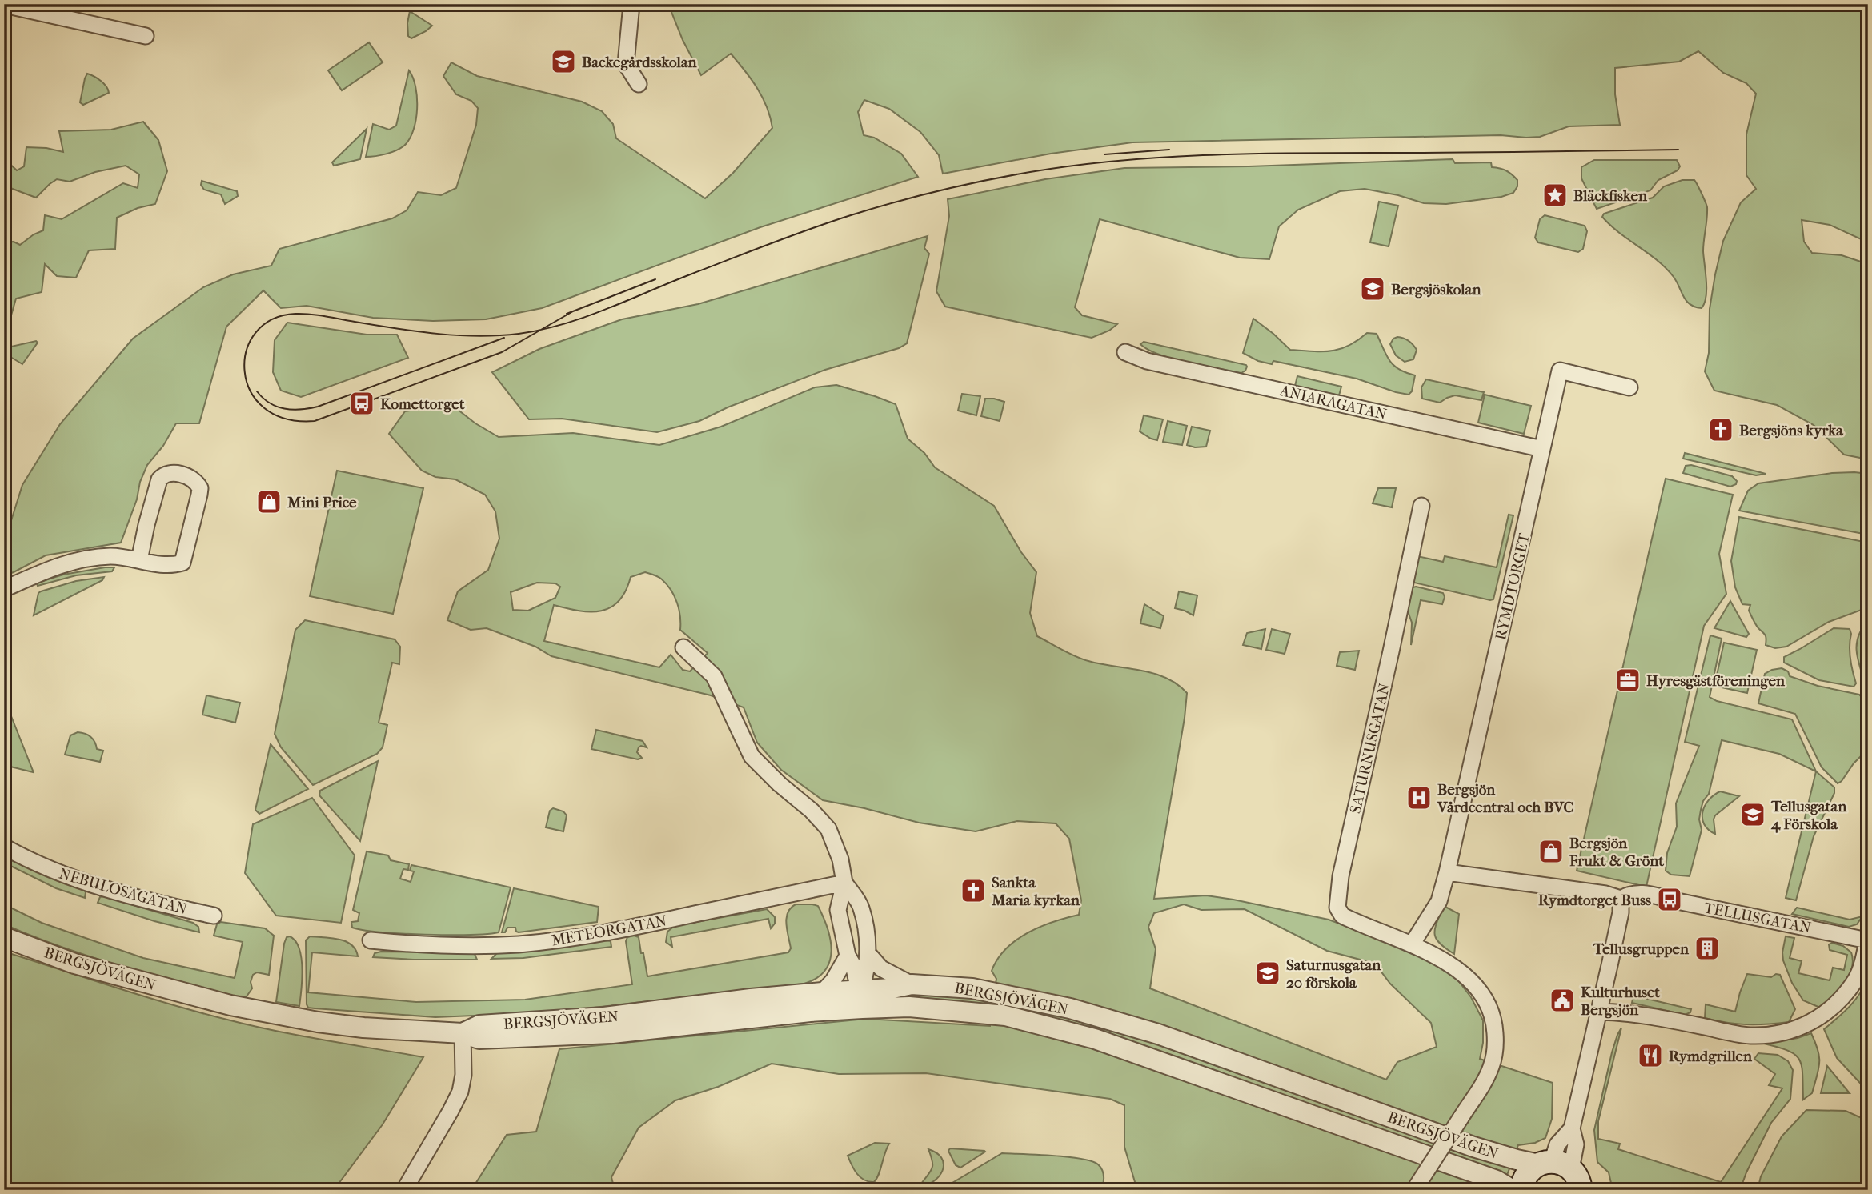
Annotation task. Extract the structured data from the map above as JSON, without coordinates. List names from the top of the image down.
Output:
{
  "streets": {
    "street": [
      "ANIARAGATAN",
      "RYMDTORGET",
      "SATURNUSGATAN",
      "NEBULOSAGATAN",
      "TELLUSGATAN",
      "METEORGATAN",
      "BERGSJÖVÄGEN"
    ]
  },
  "crossings": [
    ["ANIARAGATAN", "RYMDTORGET"],
    ["RYMDTORGET", "SATURNUSGATAN"]
  ],
  "places": {
    "school or university": [
      "Backegårdsskolan",
      "Bergsjöskolan",
      "Tellusgatan 4 Förskola",
      "Saturnusgatan 20 förskola"
    ],
    "place": ["Bläckfisken"],
    "bus stop": ["Komettorget", "Rymdtorget Buss"],
    "church": ["Bergsjöns kyrka", "Sankta Maria kyrkan"],
    "shop": ["Mini Price", "Bergsjön Frukt & Grönt"],
    "office": ["Hyresgästföreningen"],
    "hospital": ["Bergsjön Vårdcentral och BVC"],
    "building": ["Tellusgruppen"],
    "public building": ["Kulturhuset Bergsjön"],
    "restaurant": ["Rymdgrillen"]
  }
}
